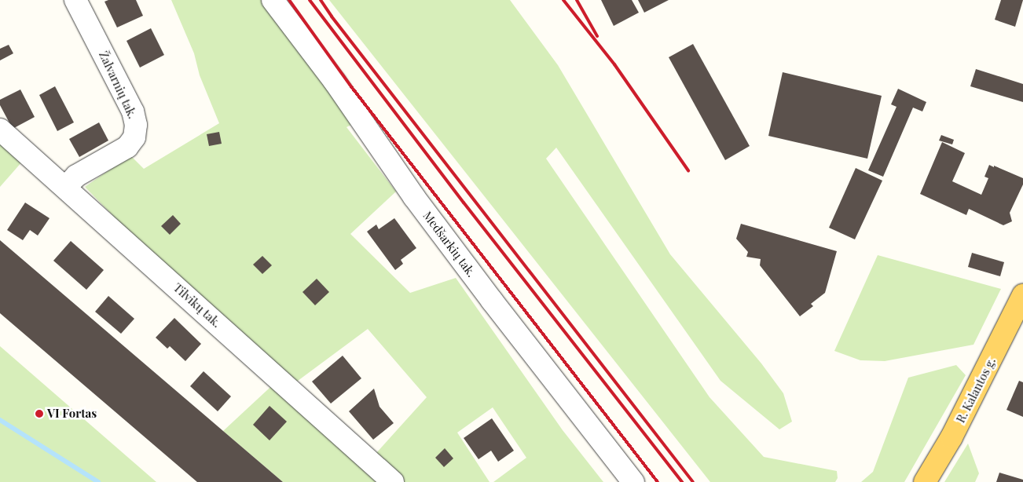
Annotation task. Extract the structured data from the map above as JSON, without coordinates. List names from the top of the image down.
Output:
{
  "streets": {
    "main road": ["R. Kalantos g."],
    "street": ["Žalvarnių tak.", "Medšarkių tak.", "Tilvikų tak."]
  },
  "crossings": [
    ["Žalvarnių tak.", "Tilvikų tak."]
  ],
  "places": ["VI Fortas"]
}
